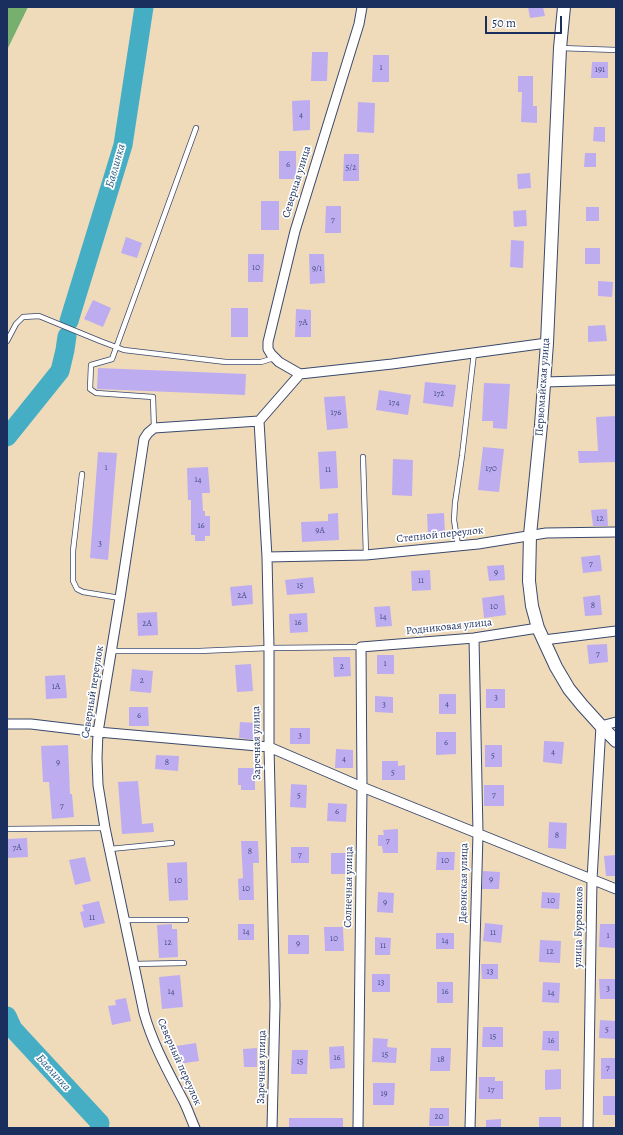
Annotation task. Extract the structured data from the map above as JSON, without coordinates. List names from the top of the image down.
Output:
{
  "streets": {
    "street": [
      "Северная улица",
      "Первомайская улица",
      "Степной переулок",
      "Родниковая улица",
      "Северный переулок",
      "Заречная улица",
      "Девонская улица",
      "Солнечная улица",
      "улица Буровиков"
    ]
  },
  "crossings": [
    ["Первомайская улица", "Степной переулок"],
    ["Первомайская улица", "Родниковая улица"],
    ["Первомайская улица", "улица Буровиков"],
    ["Степной переулок", "Заречная улица"],
    ["Родниковая улица", "Девонская улица"],
    ["Родниковая улица", "Солнечная улица"]
  ],
  "water": ["Бавлинка"],
  "house_numbers": [
    "1",
    "191",
    "4",
    "6",
    "5/2",
    "7",
    "10",
    "9/1",
    "7А",
    "172",
    "174",
    "176",
    "1",
    "170",
    "11",
    "14",
    "12",
    "16",
    "9А",
    "3",
    "7",
    "9",
    "11",
    "15",
    "2А",
    "8",
    "10",
    "14",
    "16",
    "2А",
    "7",
    "1",
    "2",
    "2",
    "1А",
    "3",
    "4",
    "3",
    "6",
    "3",
    "6",
    "4",
    "5",
    "4",
    "9",
    "8",
    "5",
    "7",
    "5",
    "7",
    "6",
    "8",
    "7",
    "7А",
    "8",
    "7",
    "10",
    "9",
    "10",
    "10",
    "10",
    "9",
    "11",
    "14",
    "11",
    "1",
    "10",
    "14",
    "12",
    "9",
    "11",
    "12",
    "13",
    "13",
    "3",
    "14",
    "16",
    "14",
    "5",
    "15",
    "16",
    "15",
    "16",
    "18",
    "15",
    "7",
    "17",
    "19",
    "20"
  ],
  "scale_bar": "50 m"
}
